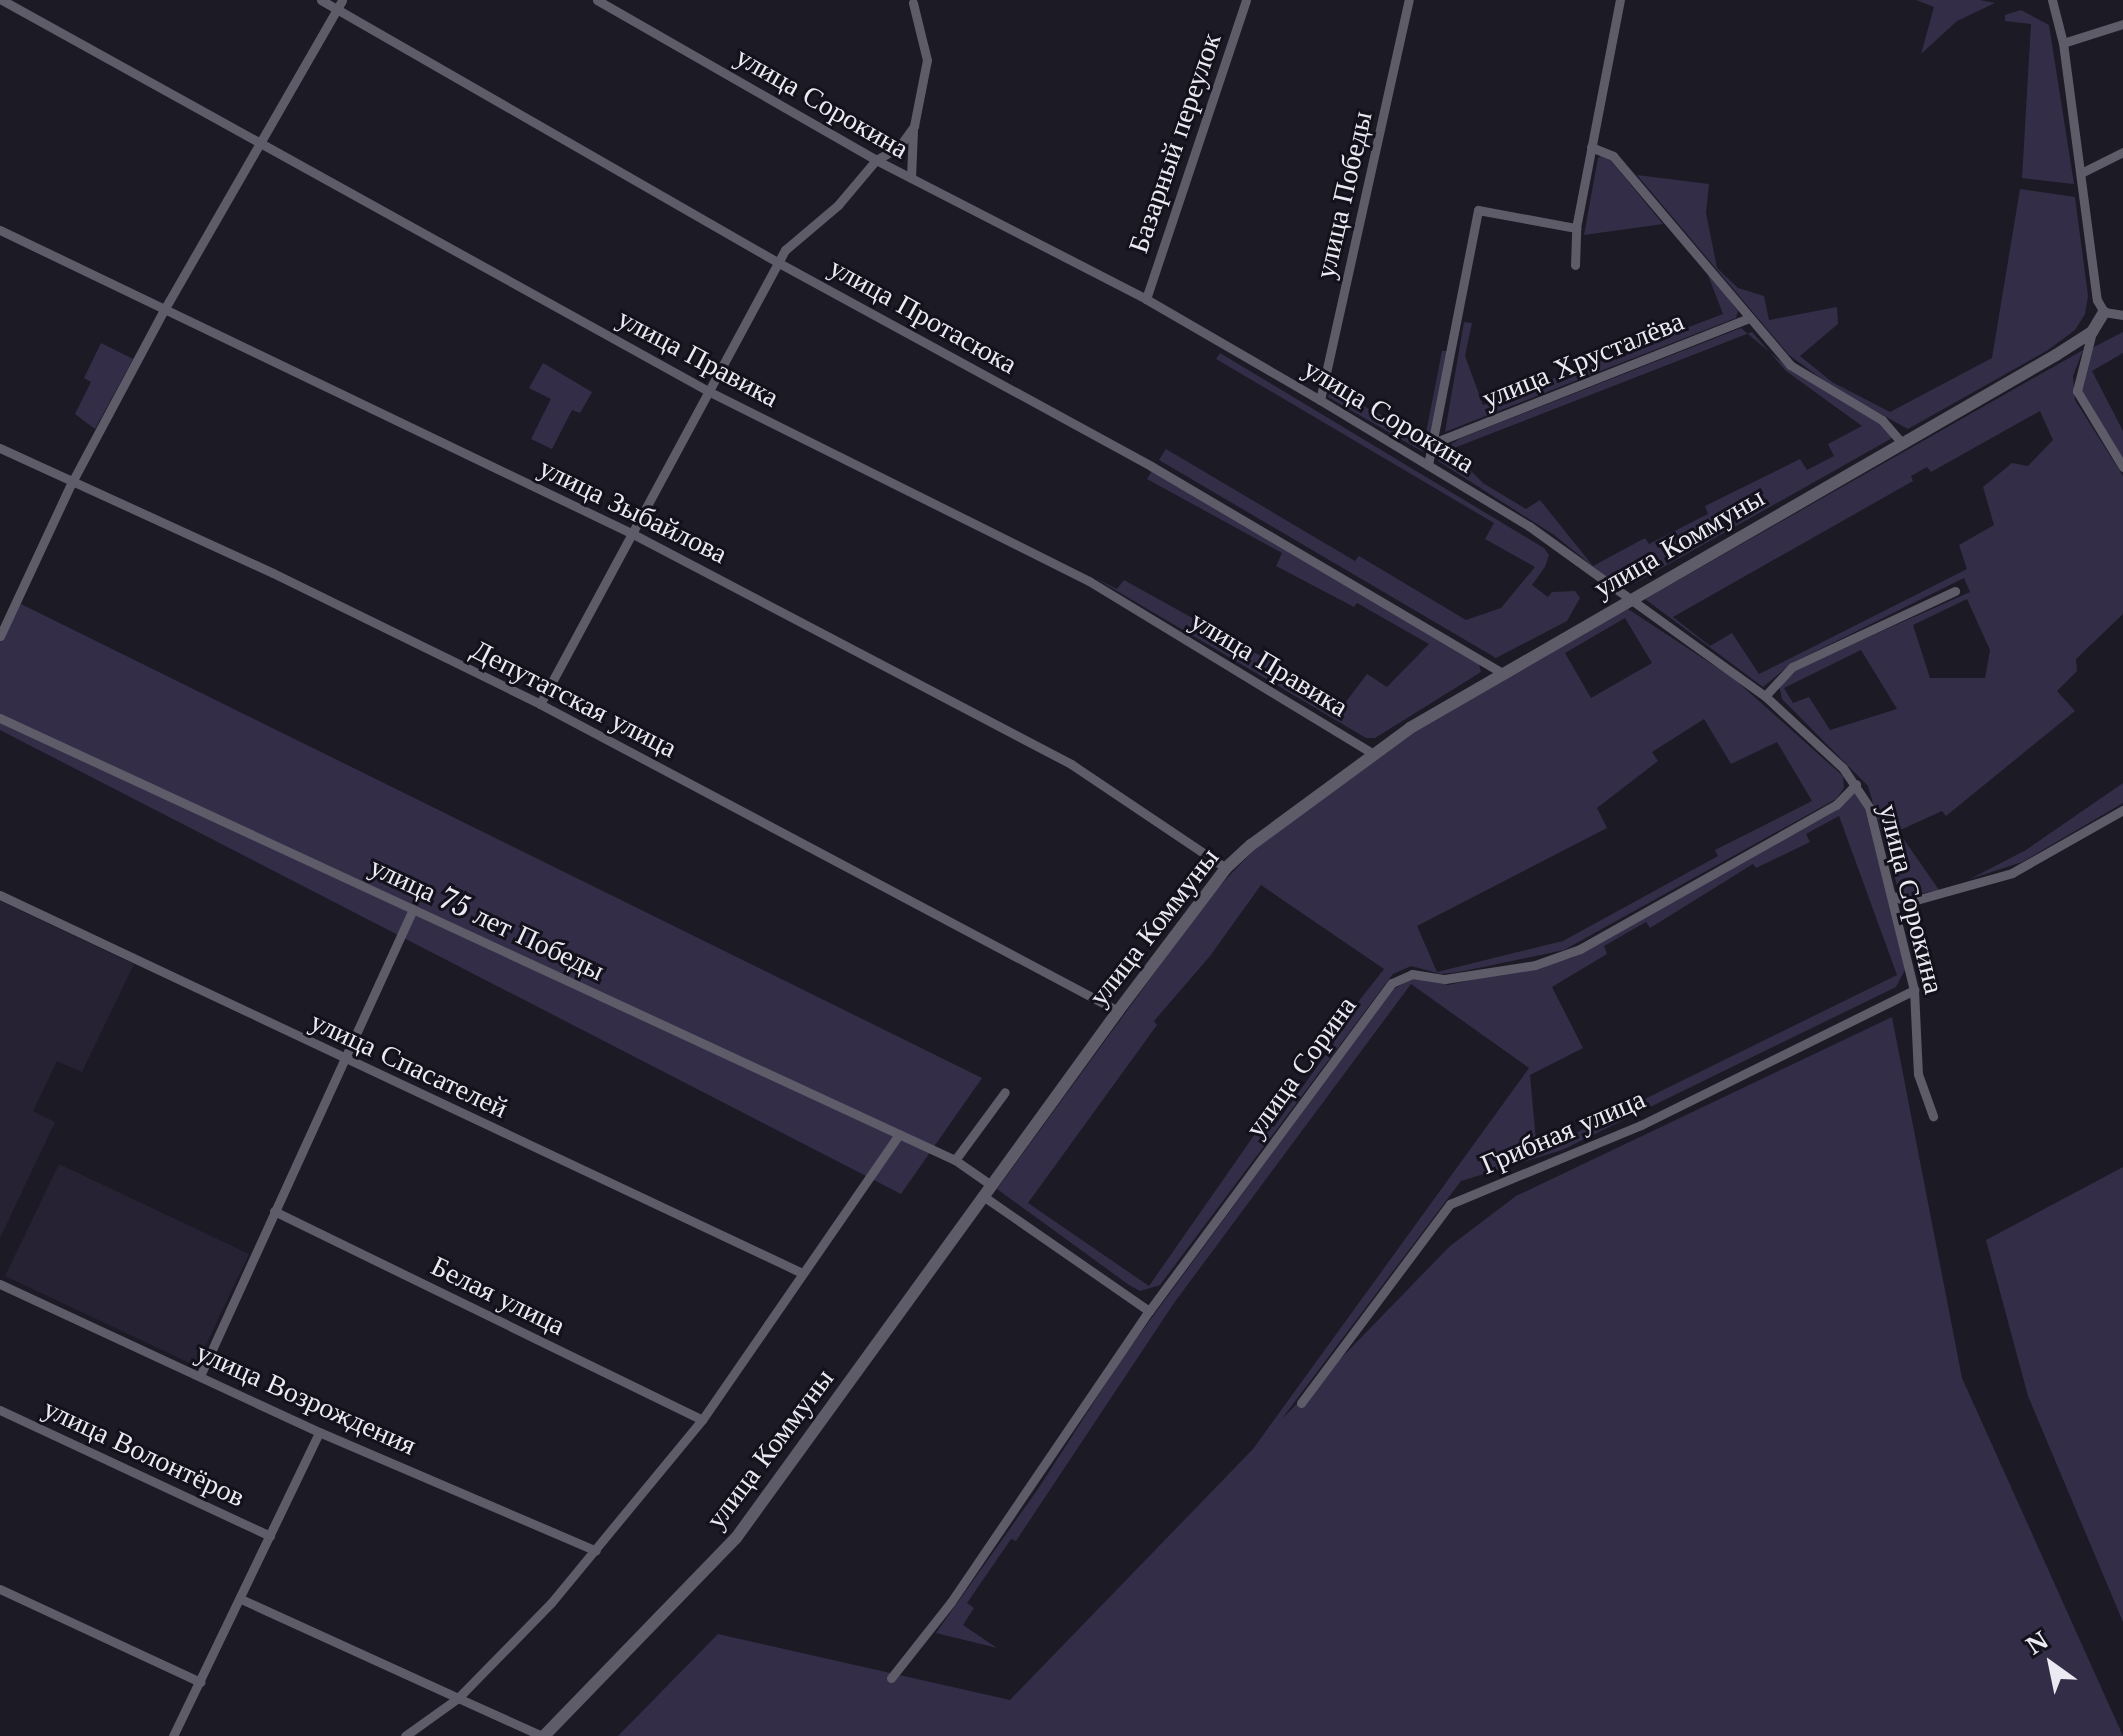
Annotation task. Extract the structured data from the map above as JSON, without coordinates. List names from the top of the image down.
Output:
{
  "streets": {
    "street": [
      "улица Сорокина",
      "Базарный переулок",
      "улица Победы",
      "улица Протасюка",
      "улица Правика",
      "улица Хрусталёва",
      "улица Зыбайлова",
      "улица Коммуны",
      "Депутатская улица",
      "улица 75 лет Победы",
      "улица Спасателей",
      "улица Сорина",
      "Грибная улица",
      "Белая улица",
      "улица Возрождения",
      "улица Волонтёров"
    ]
  },
  "crossings": [
    ["улица Сорокина", "Базарный переулок"],
    ["улица Сорокина", "улица Победы"],
    ["улица Сорокина", "улица Коммуны"],
    ["улица Сорокина", "улица Сорина"],
    ["улица Сорокина", "Грибная улица"],
    ["улица Протасюка", "улица Коммуны"],
    ["улица Правика", "улица Коммуны"],
    ["улица Зыбайлова", "улица Коммуны"],
    ["улица Коммуны", "Депутатская улица"],
    ["улица Коммуны", "улица 75 лет Победы"]
  ],
  "north": "top left"
}
